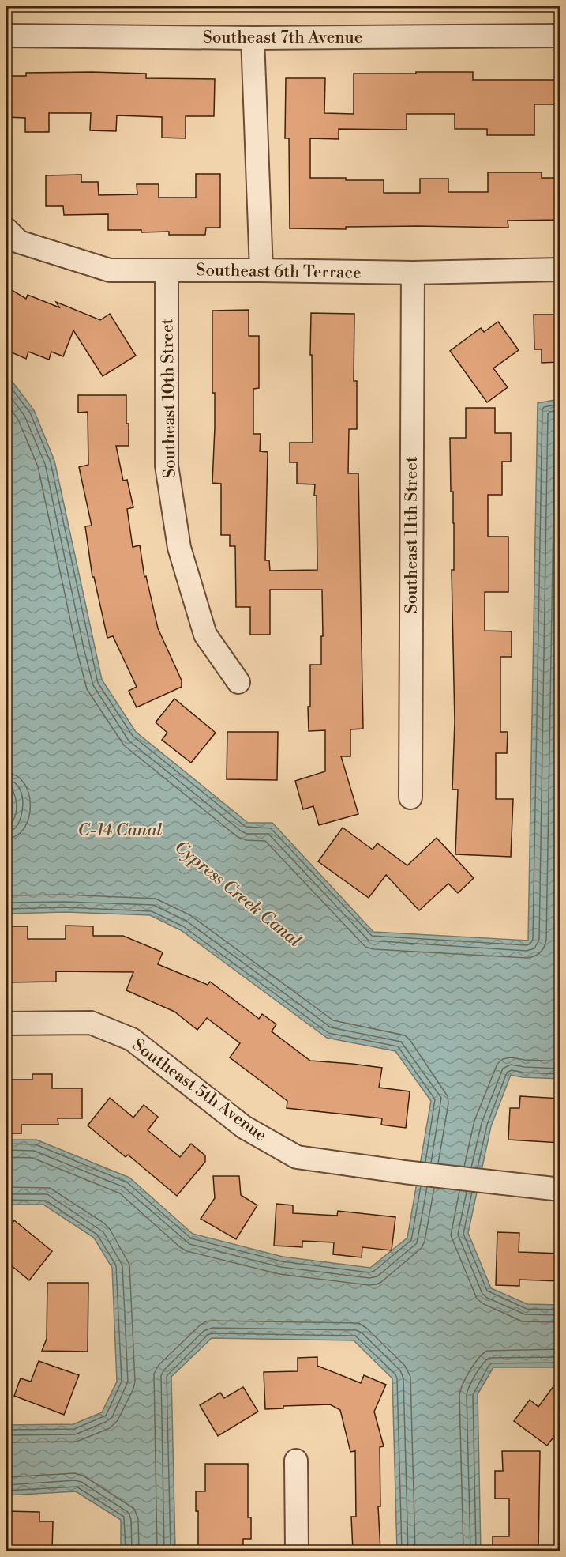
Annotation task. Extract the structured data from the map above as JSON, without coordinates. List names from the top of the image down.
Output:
{
  "streets": {
    "street": [
      "Southeast 7th Avenue",
      "Southeast 6th Terrace",
      "Southeast 10th Street",
      "Southeast 11th Street",
      "Southeast 5th Avenue"
    ]
  },
  "crossings": [
    ["Southeast 6th Terrace", "Southeast 10th Street"],
    ["Southeast 6th Terrace", "Southeast 11th Street"]
  ],
  "water": ["C-14 Canal", "Cypress Creek Canal"]
}
